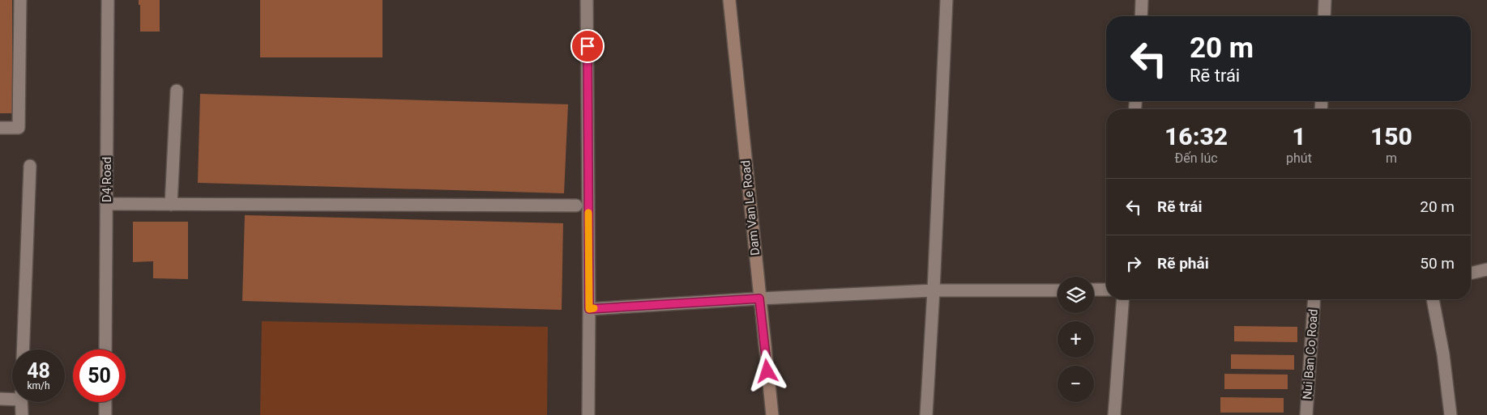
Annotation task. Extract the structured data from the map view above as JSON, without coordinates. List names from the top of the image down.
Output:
{
  "streets": {
    "main road": ["Dam Van Le Road"],
    "street": ["D4 Road", "Nui Ban Co Road"]
  },
  "page": {
    "turn": ["20 m", "Rẽ trái"],
    "eta": [
      "16:32",
      "Đến lúc",
      "1",
      "phút",
      "150",
      "m"
    ],
    "list": [
      {
        "name": "Rẽ trái",
        "value": "20 m"
      },
      {
        "name": "Rẽ phải",
        "value": "50 m"
      }
    ],
    "map_buttons": ["+", "−"],
    "speed": "48 km/h",
    "limit": "50"
  }
}
